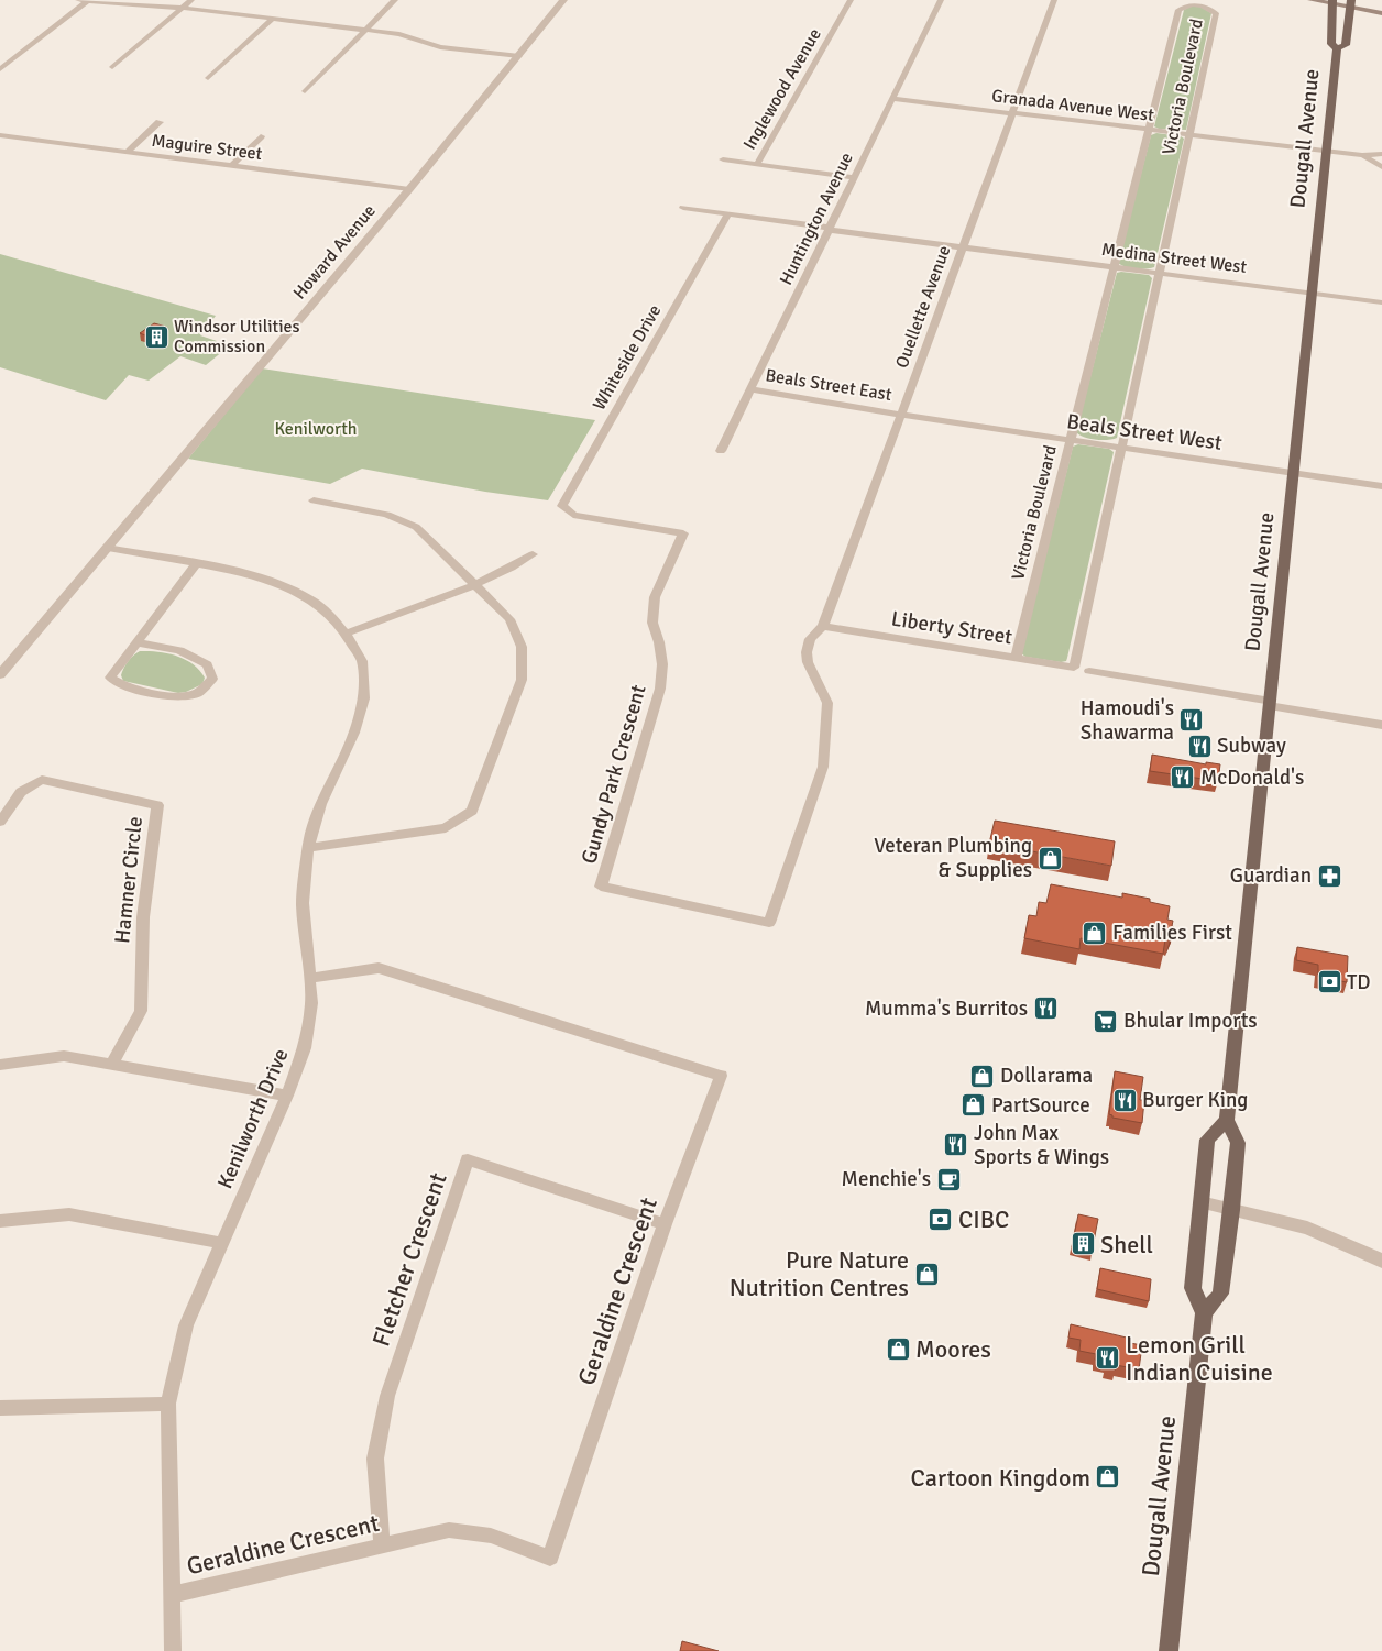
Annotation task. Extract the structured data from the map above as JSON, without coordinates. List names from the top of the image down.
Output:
{
  "streets": {
    "main road": ["Dougall Avenue"],
    "street": [
      "Victoria Boulevard",
      "Inglewood Avenue",
      "Granada Avenue West",
      "Maguire Street",
      "Huntington Avenue",
      "Howard Avenue",
      "Medina Street West",
      "Ouellette Avenue",
      "Whiteside Drive",
      "Beals Street East",
      "Beals Street West",
      "Liberty Street",
      "Gundy Park Crescent",
      "Hamner Circle",
      "Kenilworth Drive",
      "Fletcher Crescent",
      "Geraldine Crescent"
    ]
  },
  "crossings": [
    ["Victoria Boulevard", "Granada Avenue West"],
    ["Victoria Boulevard", "Medina Street West"],
    ["Victoria Boulevard", "Beals Street West"],
    ["Victoria Boulevard", "Liberty Street"],
    ["Granada Avenue West", "Dougall Avenue"],
    ["Granada Avenue West", "Huntington Avenue"],
    ["Granada Avenue West", "Ouellette Avenue"],
    ["Dougall Avenue", "Medina Street West"],
    ["Dougall Avenue", "Beals Street West"],
    ["Maguire Street", "Howard Avenue"],
    ["Huntington Avenue", "Medina Street West"],
    ["Huntington Avenue", "Beals Street East"],
    ["Howard Avenue", "Kenilworth Drive"],
    ["Medina Street West", "Ouellette Avenue"],
    ["Medina Street West", "Whiteside Drive"],
    ["Ouellette Avenue", "Beals Street East"],
    ["Ouellette Avenue", "Beals Street West"],
    ["Ouellette Avenue", "Liberty Street"],
    ["Ouellette Avenue", "Gundy Park Crescent"],
    ["Whiteside Drive", "Gundy Park Crescent"],
    ["Beals Street East", "Beals Street West"],
    ["Liberty Street", "Gundy Park Crescent"],
    ["Kenilworth Drive", "Geraldine Crescent"],
    ["Fletcher Crescent", "Geraldine Crescent"]
  ],
  "parks": ["Kenilworth"],
  "places": {
    "building": ["Windsor Utilities Commission", "Shell"],
    "restaurant": [
      "Hamoudi's Shawarma",
      "Subway",
      "McDonald's",
      "Mumma's Burritos",
      "Burger King",
      "John Max Sports & Wings",
      "Lemon Grill Indian Cuisine"
    ],
    "shop": [
      "Veteran Plumbing & Supplies",
      "Families First",
      "Dollarama",
      "PartSource",
      "Pure Nature Nutrition Centres",
      "Moores",
      "Cartoon Kingdom"
    ],
    "pharmacy": ["Guardian"],
    "bank": ["TD", "CIBC"],
    "supermarket": ["Bhular Imports"],
    "cafe": ["Menchie's"]
  }
}
